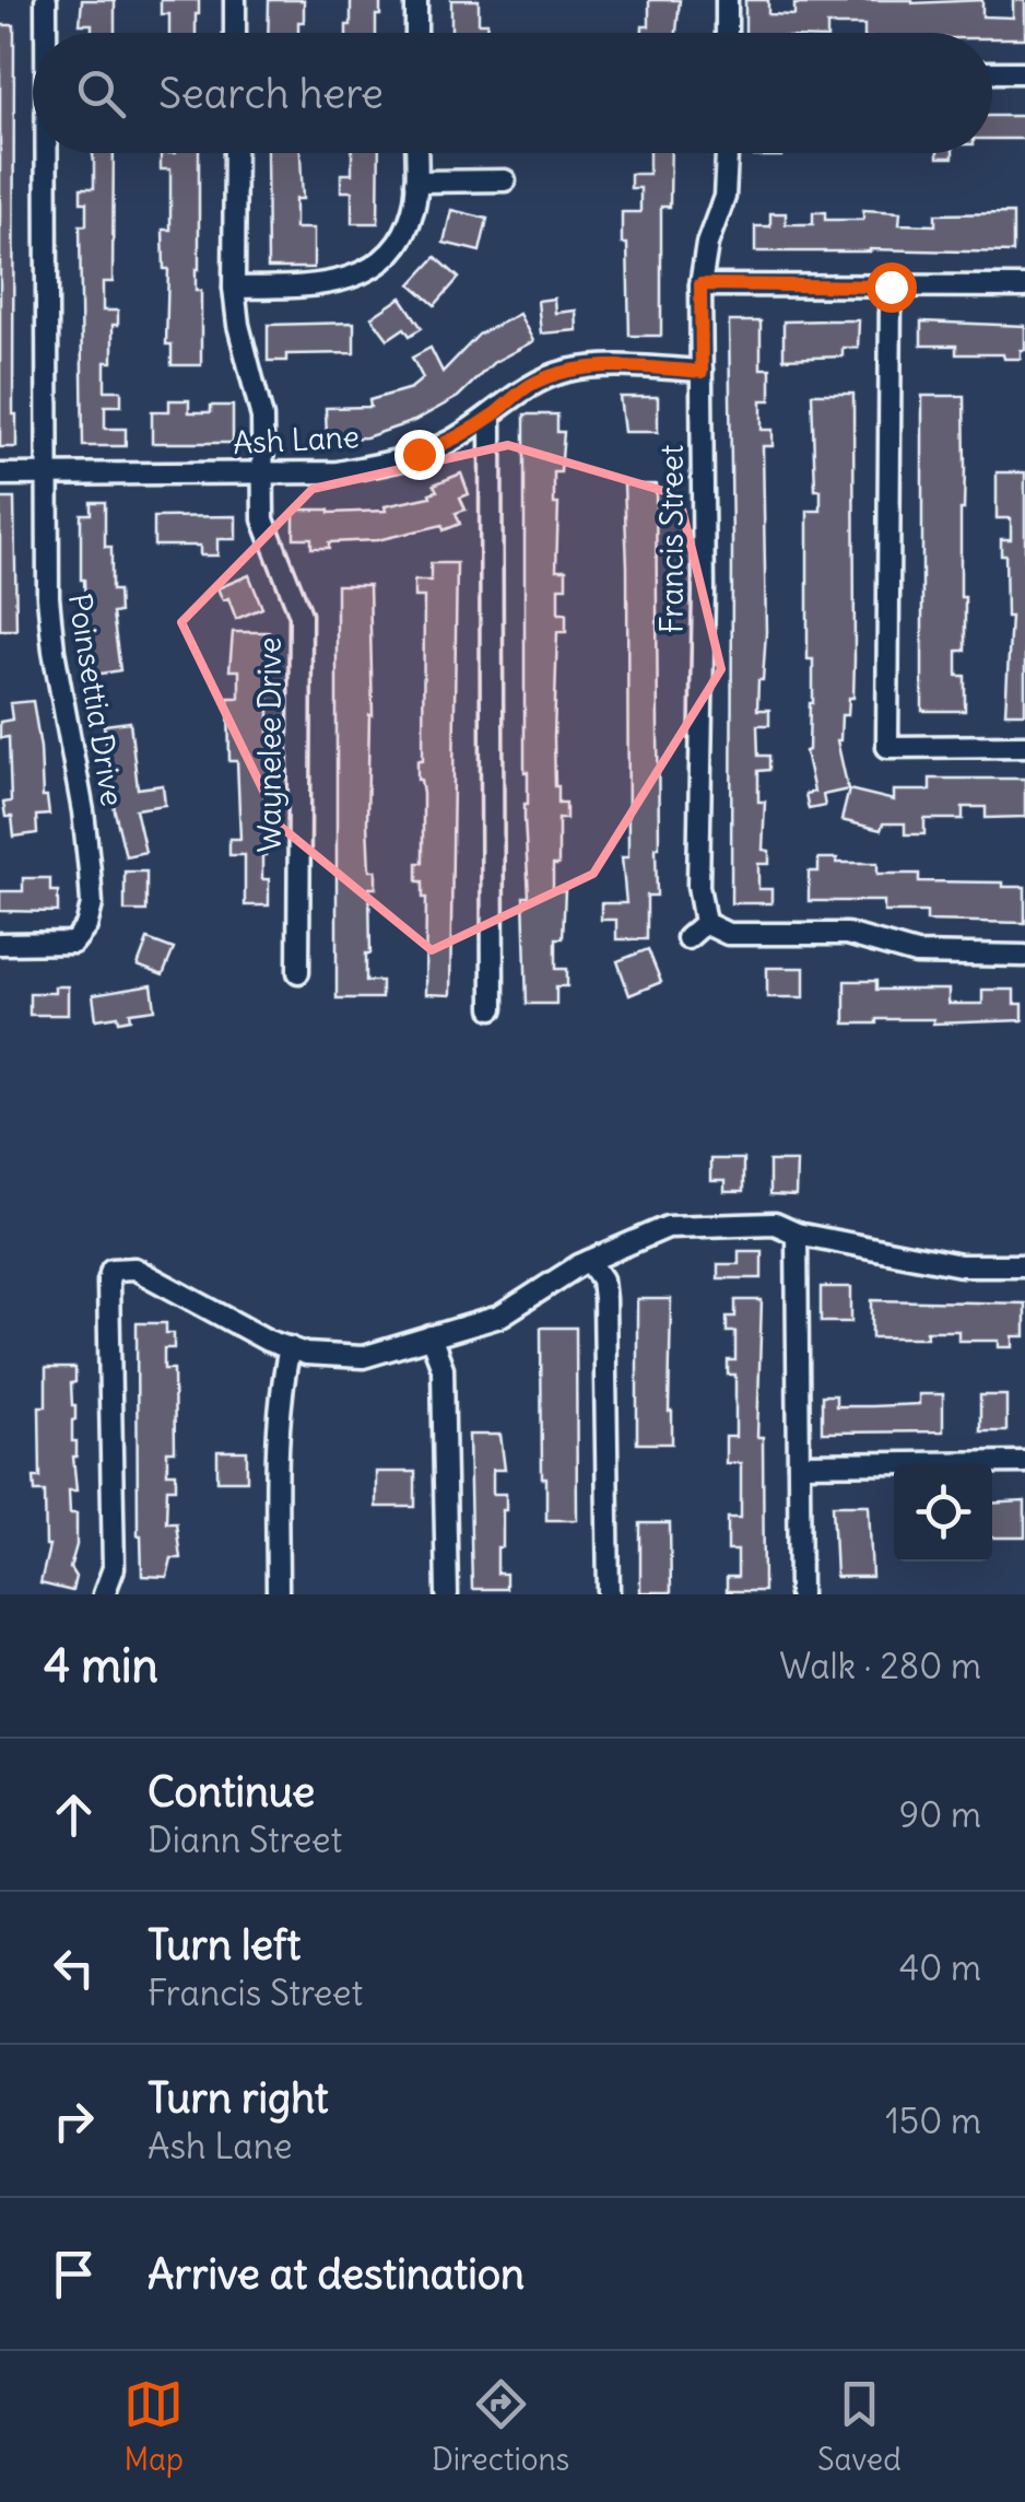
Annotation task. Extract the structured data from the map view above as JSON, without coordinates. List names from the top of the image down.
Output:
{
  "streets": {
    "street": [
      "Ash Lane",
      "Francis Street",
      "Poinsettia Drive",
      "Waynelee Drive"
    ]
  },
  "crossings": [
    ["Ash Lane", "Francis Street"],
    ["Ash Lane", "Poinsettia Drive"],
    ["Ash Lane", "Waynelee Drive"]
  ],
  "page": {
    "search": "Search here",
    "heading": ["4 min", "Walk · 280 m"],
    "list": [
      ["Continue", "Diann Street", "90 m"],
      ["Turn left", "Francis Street", "40 m"],
      ["Turn right", "Ash Lane", "150 m"],
      "Arrive at destination"
    ],
    "nav": ["Map", "Directions", "Saved"]
  }
}
